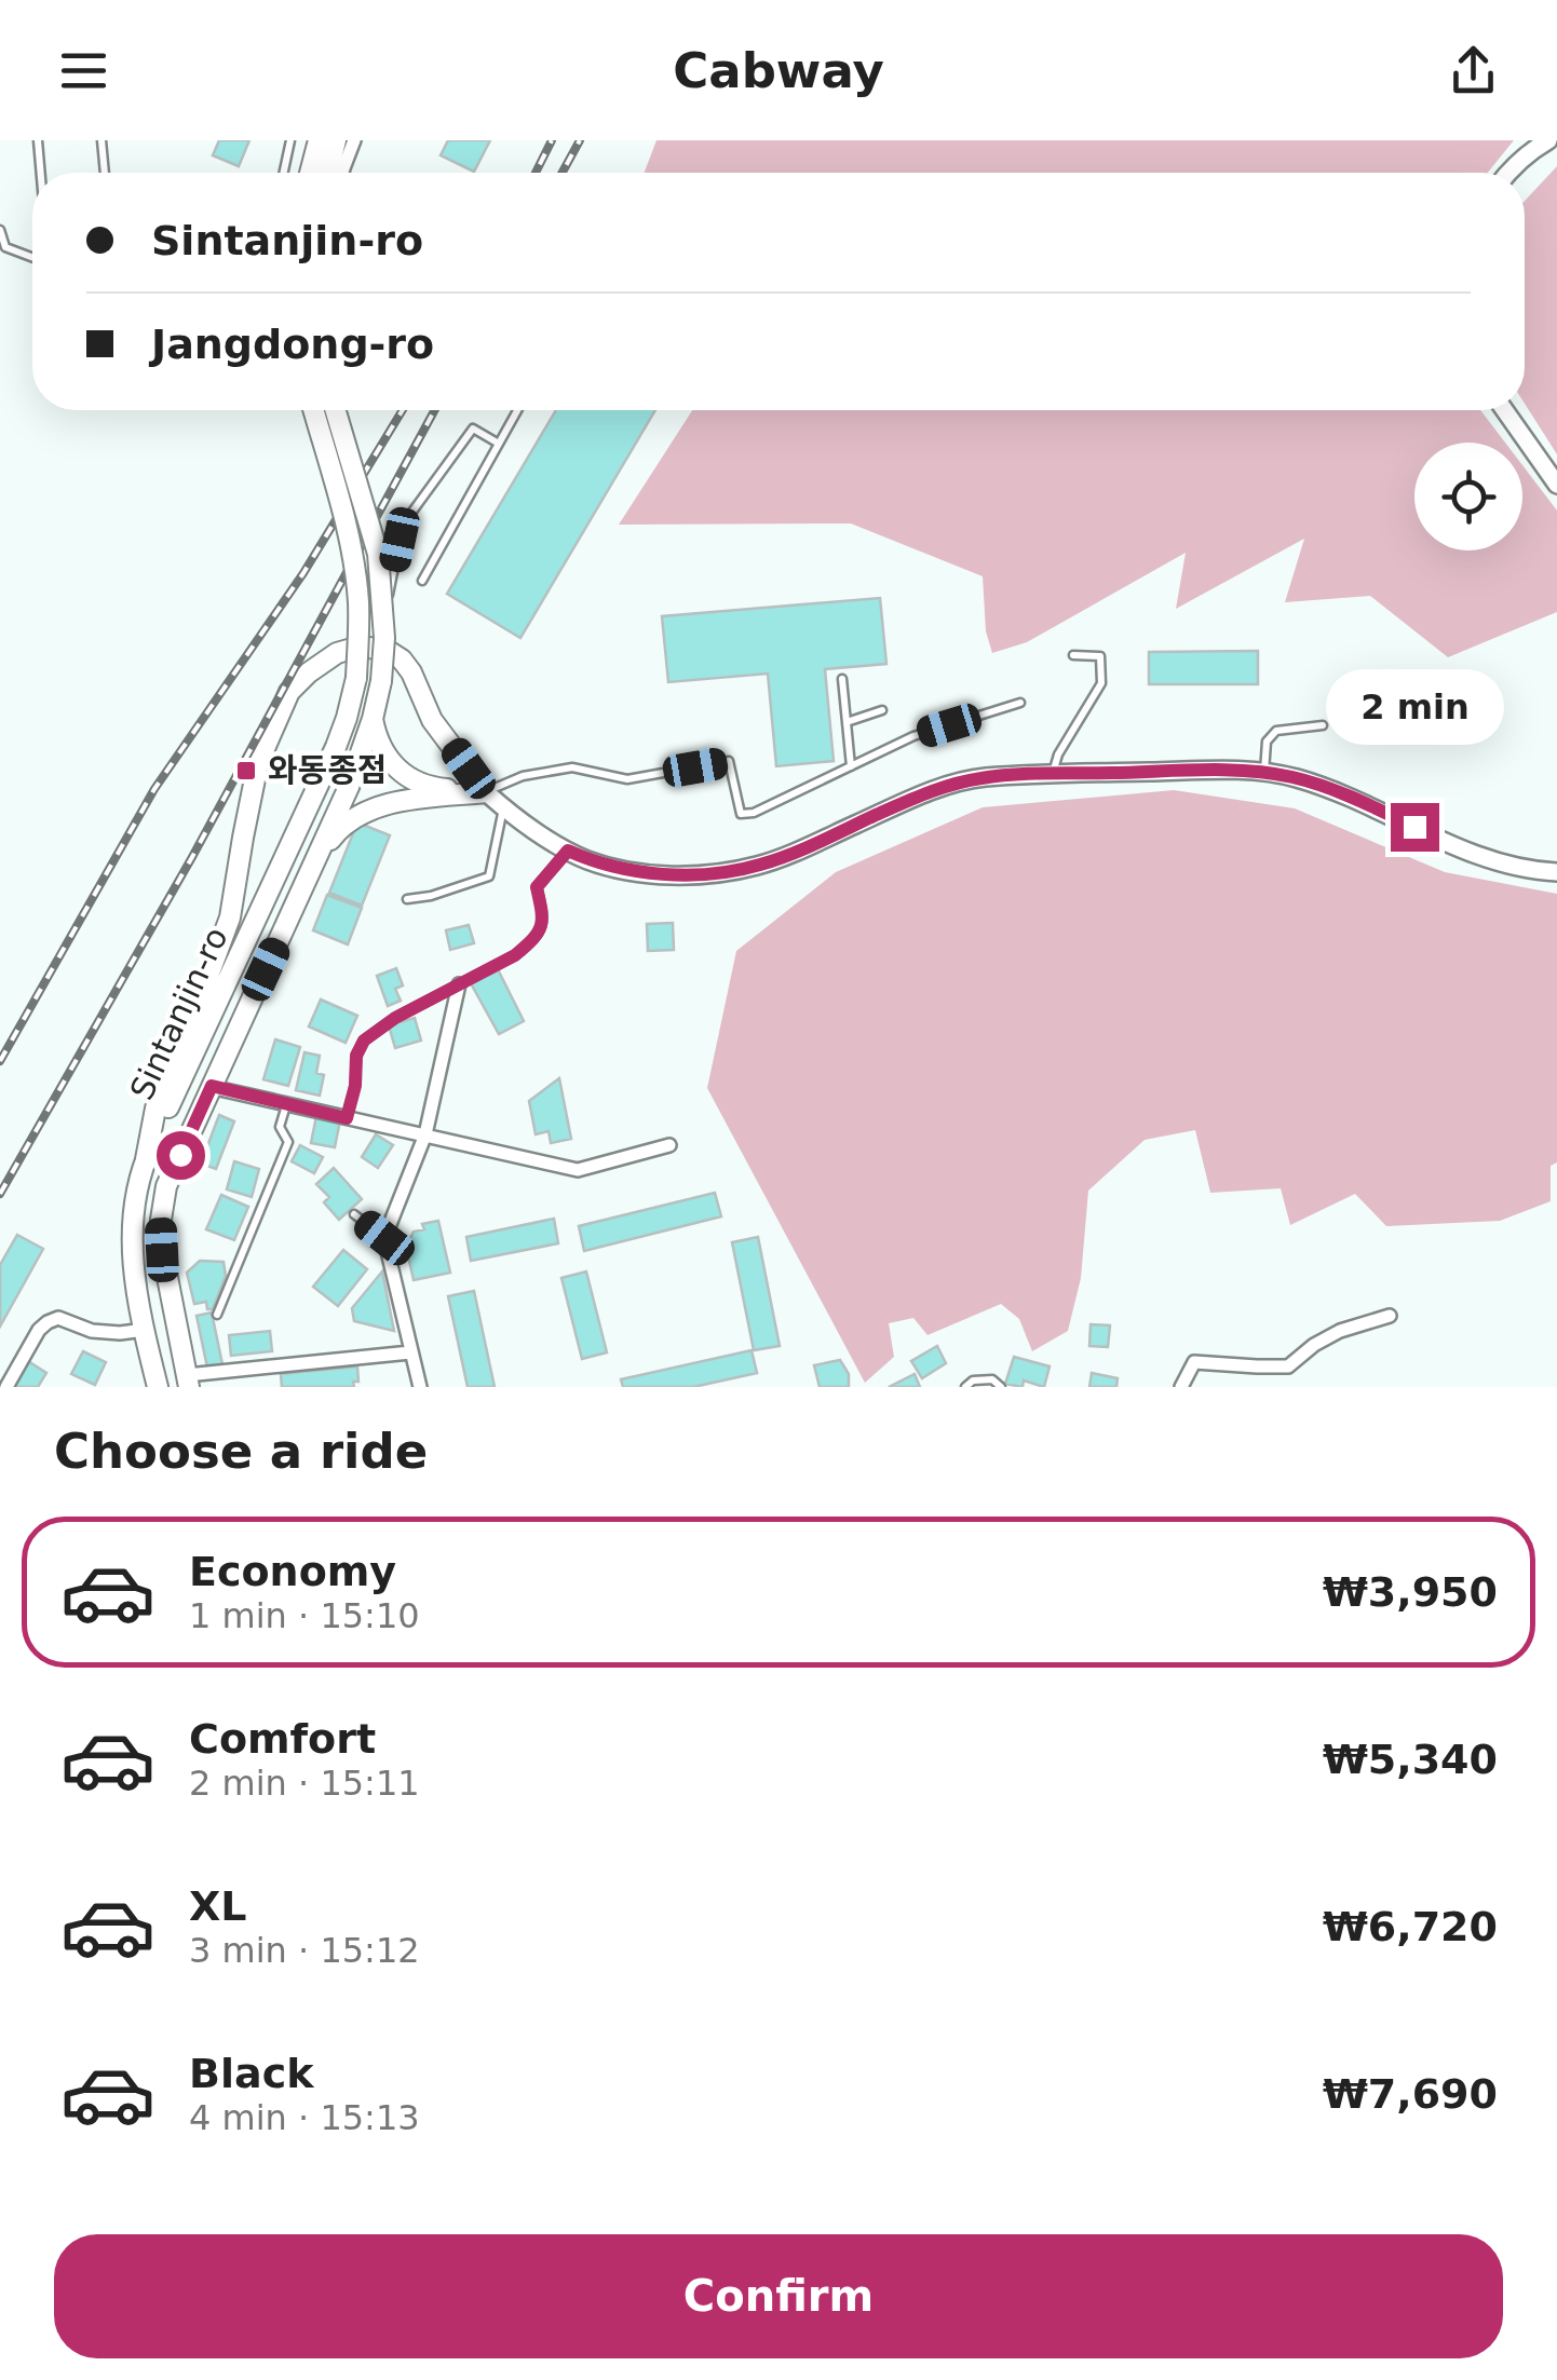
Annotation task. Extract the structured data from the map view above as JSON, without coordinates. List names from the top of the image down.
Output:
{
  "streets": {
    "main road": ["Sintanjin-ro"]
  },
  "places": {
    "transit": ["와동종점"]
  },
  "page": {
    "header": "Cabway",
    "banner": ["Sintanjin-ro", "Jangdong-ro"],
    "bubble": "2 min",
    "heading": "Choose a ride",
    "list": [
      {
        "name": "Economy",
        "note": "1 min · 15:10",
        "value": "₩3,950"
      },
      {
        "name": "Comfort",
        "note": "2 min · 15:11",
        "value": "₩5,340"
      },
      {
        "name": "XL",
        "note": "3 min · 15:12",
        "value": "₩6,720"
      },
      {
        "name": "Black",
        "note": "4 min · 15:13",
        "value": "₩7,690"
      }
    ],
    "buttons": "Confirm"
  }
}
